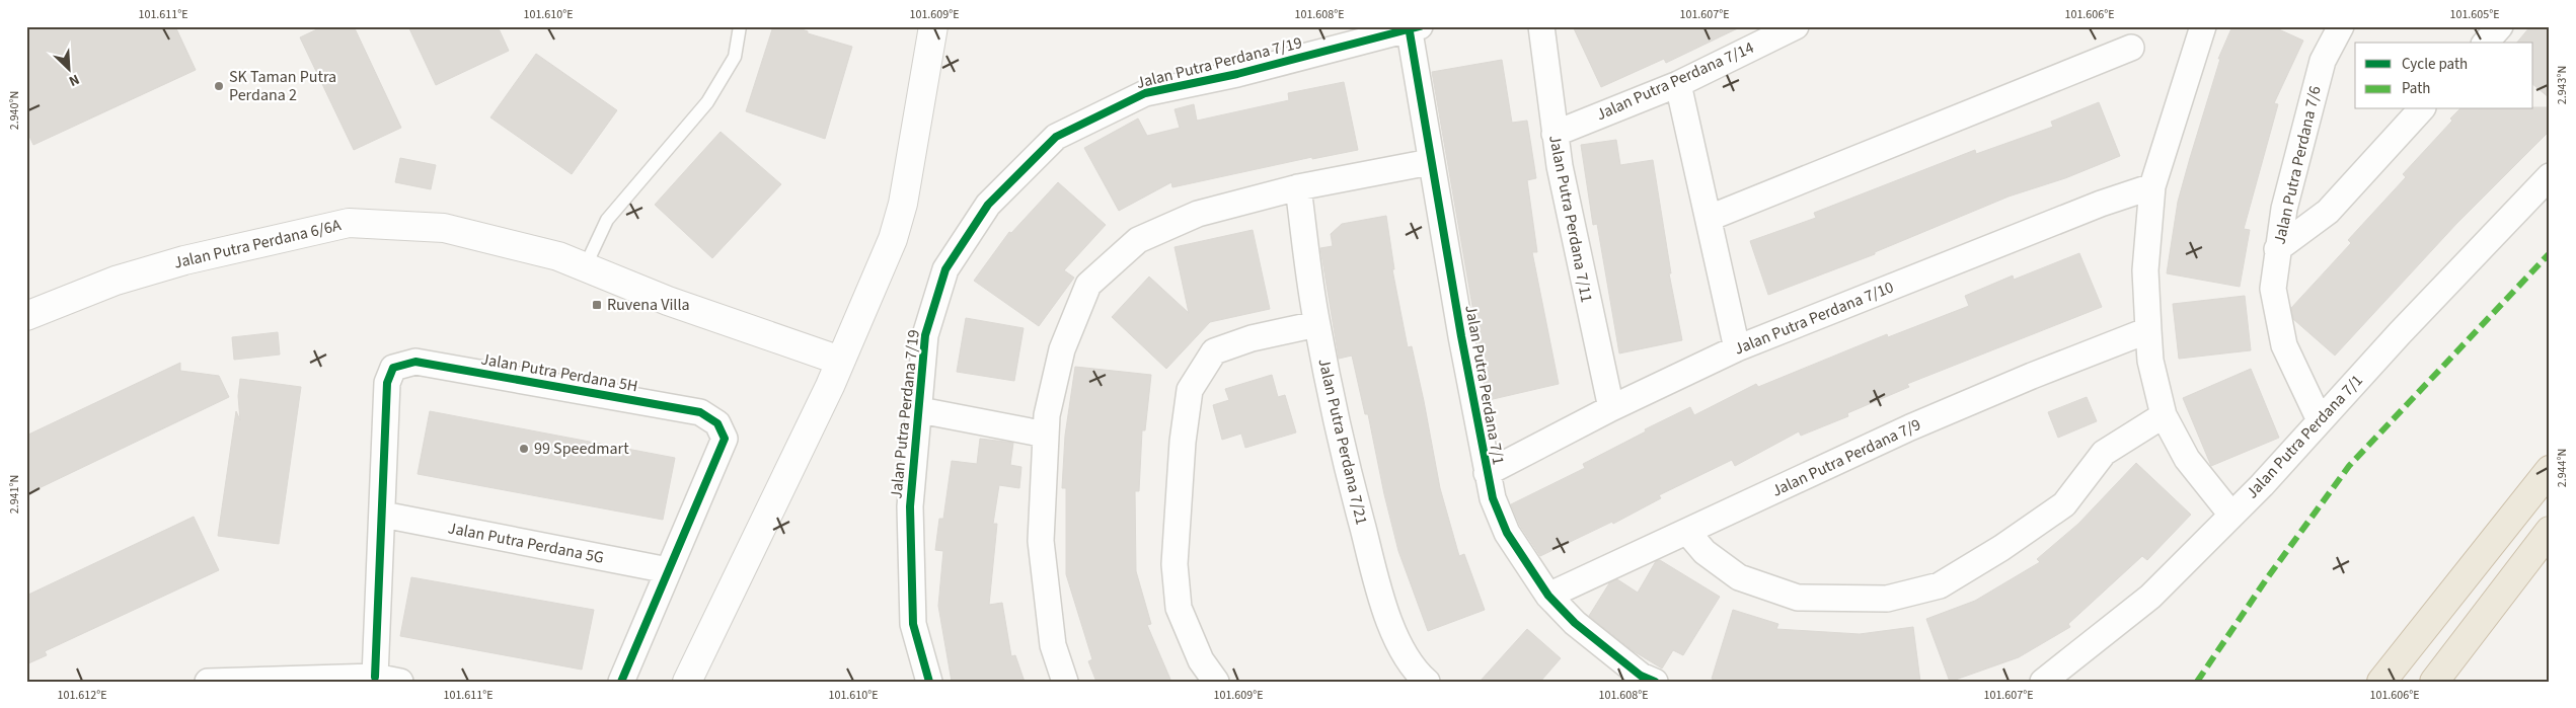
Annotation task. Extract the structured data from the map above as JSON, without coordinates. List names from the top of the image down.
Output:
{
  "streets": {
    "street": [
      "Jalan Putra Perdana 7/19",
      "Jalan Putra Perdana 7/14",
      "Jalan Putra Perdana 7/6",
      "Jalan Putra Perdana 7/11",
      "Jalan Putra Perdana 6/6A",
      "Jalan Putra Perdana 7/10",
      "Jalan Putra Perdana 5H",
      "Jalan Putra Perdana 7/1",
      "Jalan Putra Perdana 7/21",
      "Jalan Putra Perdana 7/9",
      "Jalan Putra Perdana 5G"
    ]
  },
  "crossings": [
    ["Jalan Putra Perdana 7/19", "Jalan Putra Perdana 7/1"],
    ["Jalan Putra Perdana 7/14", "Jalan Putra Perdana 7/11"],
    ["Jalan Putra Perdana 7/6", "Jalan Putra Perdana 7/1"],
    ["Jalan Putra Perdana 7/11", "Jalan Putra Perdana 7/10"],
    ["Jalan Putra Perdana 7/10", "Jalan Putra Perdana 7/1"],
    ["Jalan Putra Perdana 5H", "Jalan Putra Perdana 5G"],
    ["Jalan Putra Perdana 7/1", "Jalan Putra Perdana 7/9"]
  ],
  "places": {
    "other": ["SK Taman Putra Perdana 2", "99 Speedmart"],
    "transit": ["Ruvena Villa"]
  },
  "legend": ["Cycle path", "Path"],
  "north": "bottom right",
  "coordinates": [
    "101.611°E",
    "101.610°E",
    "101.609°E",
    "101.608°E",
    "101.607°E",
    "101.606°E",
    "101.605°E",
    "2.943°N",
    "2.940°N",
    "2.944°N",
    "2.941°N",
    "101.612°E"
  ]
}
